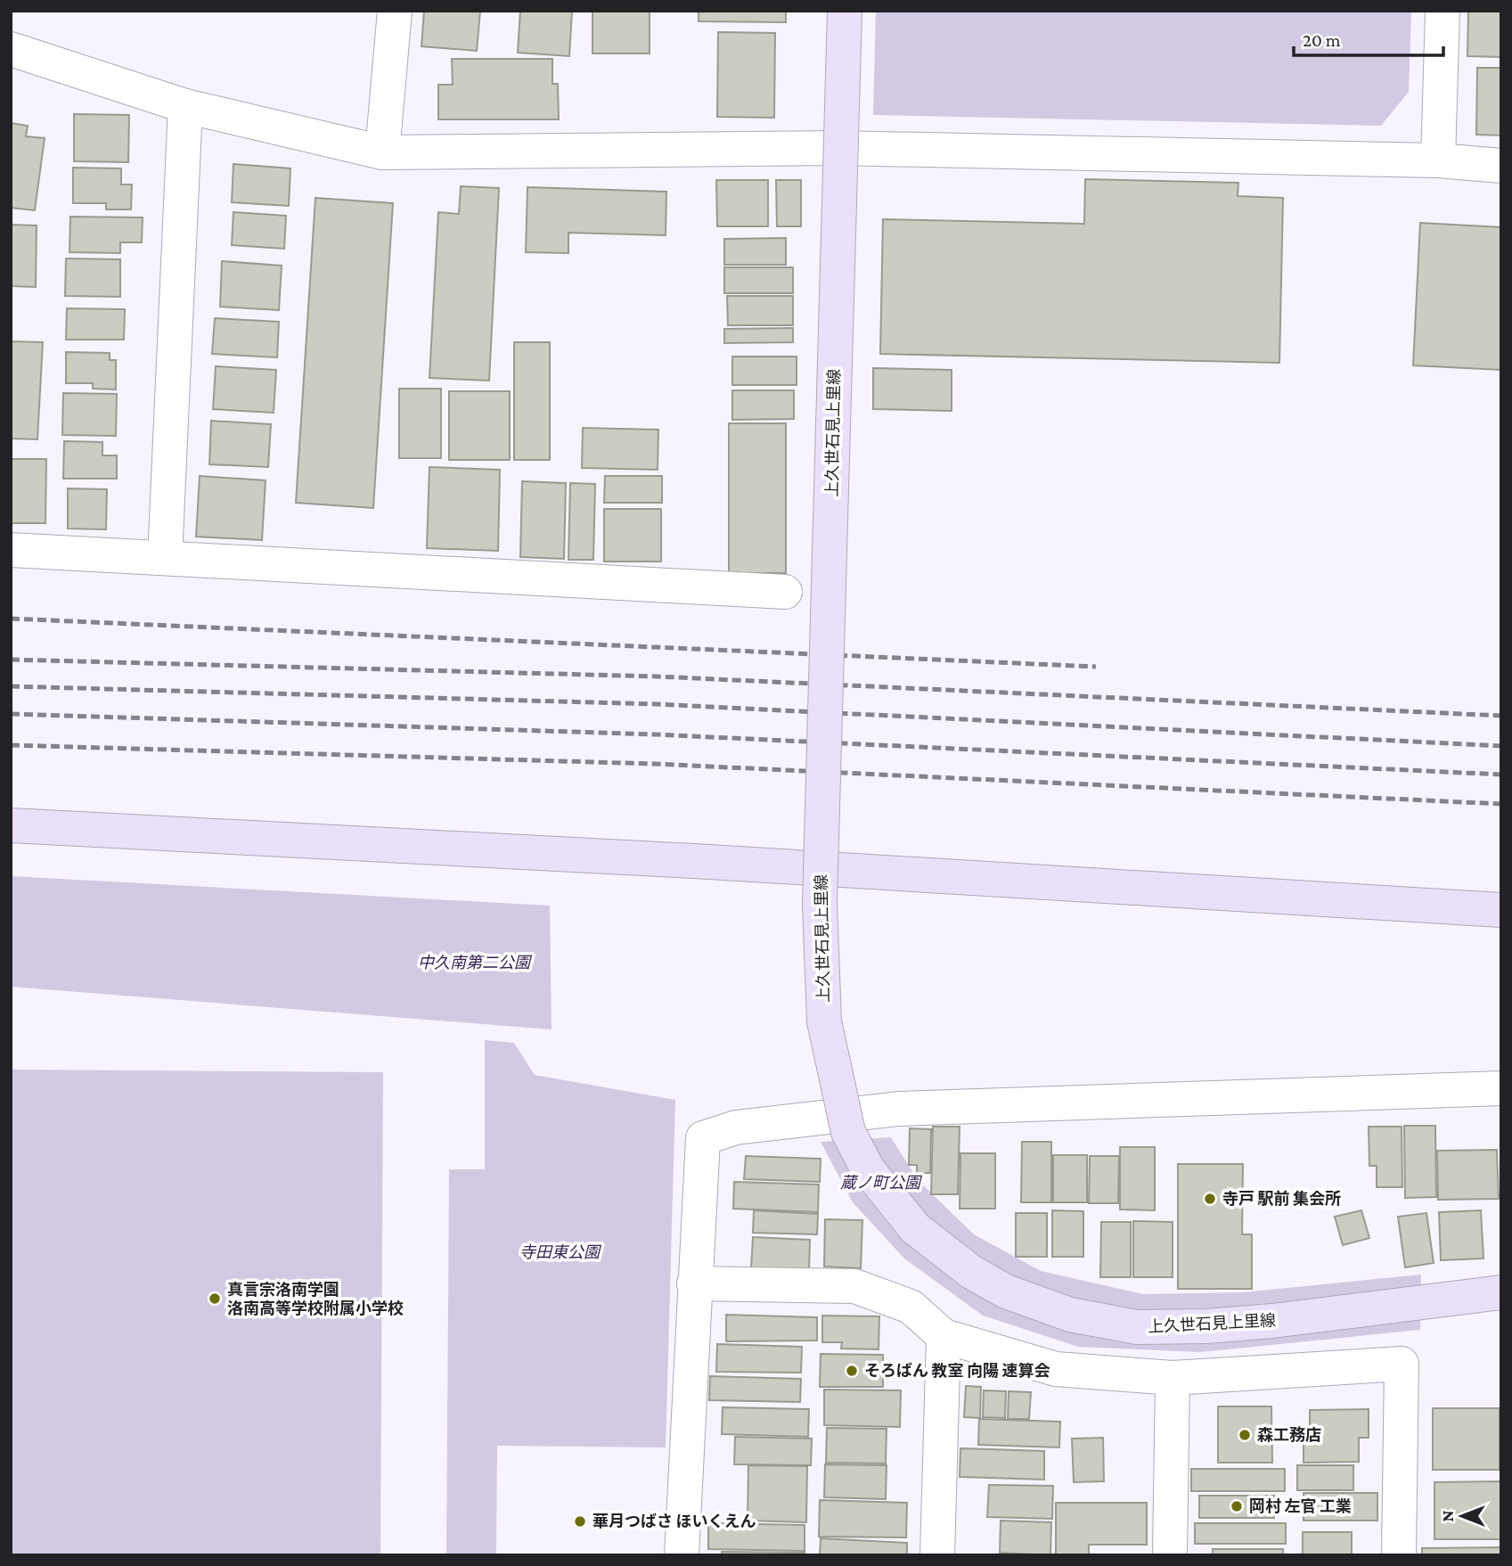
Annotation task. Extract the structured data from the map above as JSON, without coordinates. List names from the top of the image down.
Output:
{
  "streets": {
    "main road": ["上久世石見上里線"]
  },
  "parks": ["中久南第二公園", "蔵ノ町公園", "寺田東公園"],
  "places": [
    "寺戸 駅前 集会所",
    "真言宗洛南学園 洛南高等学校附属小学校",
    "そろばん 教室 向陽 速算会",
    "森工務店",
    "岡村 左官 工業",
    "華月つばさ ほいくえん"
  ],
  "scale_bar": "20 m",
  "north": "left"
}
